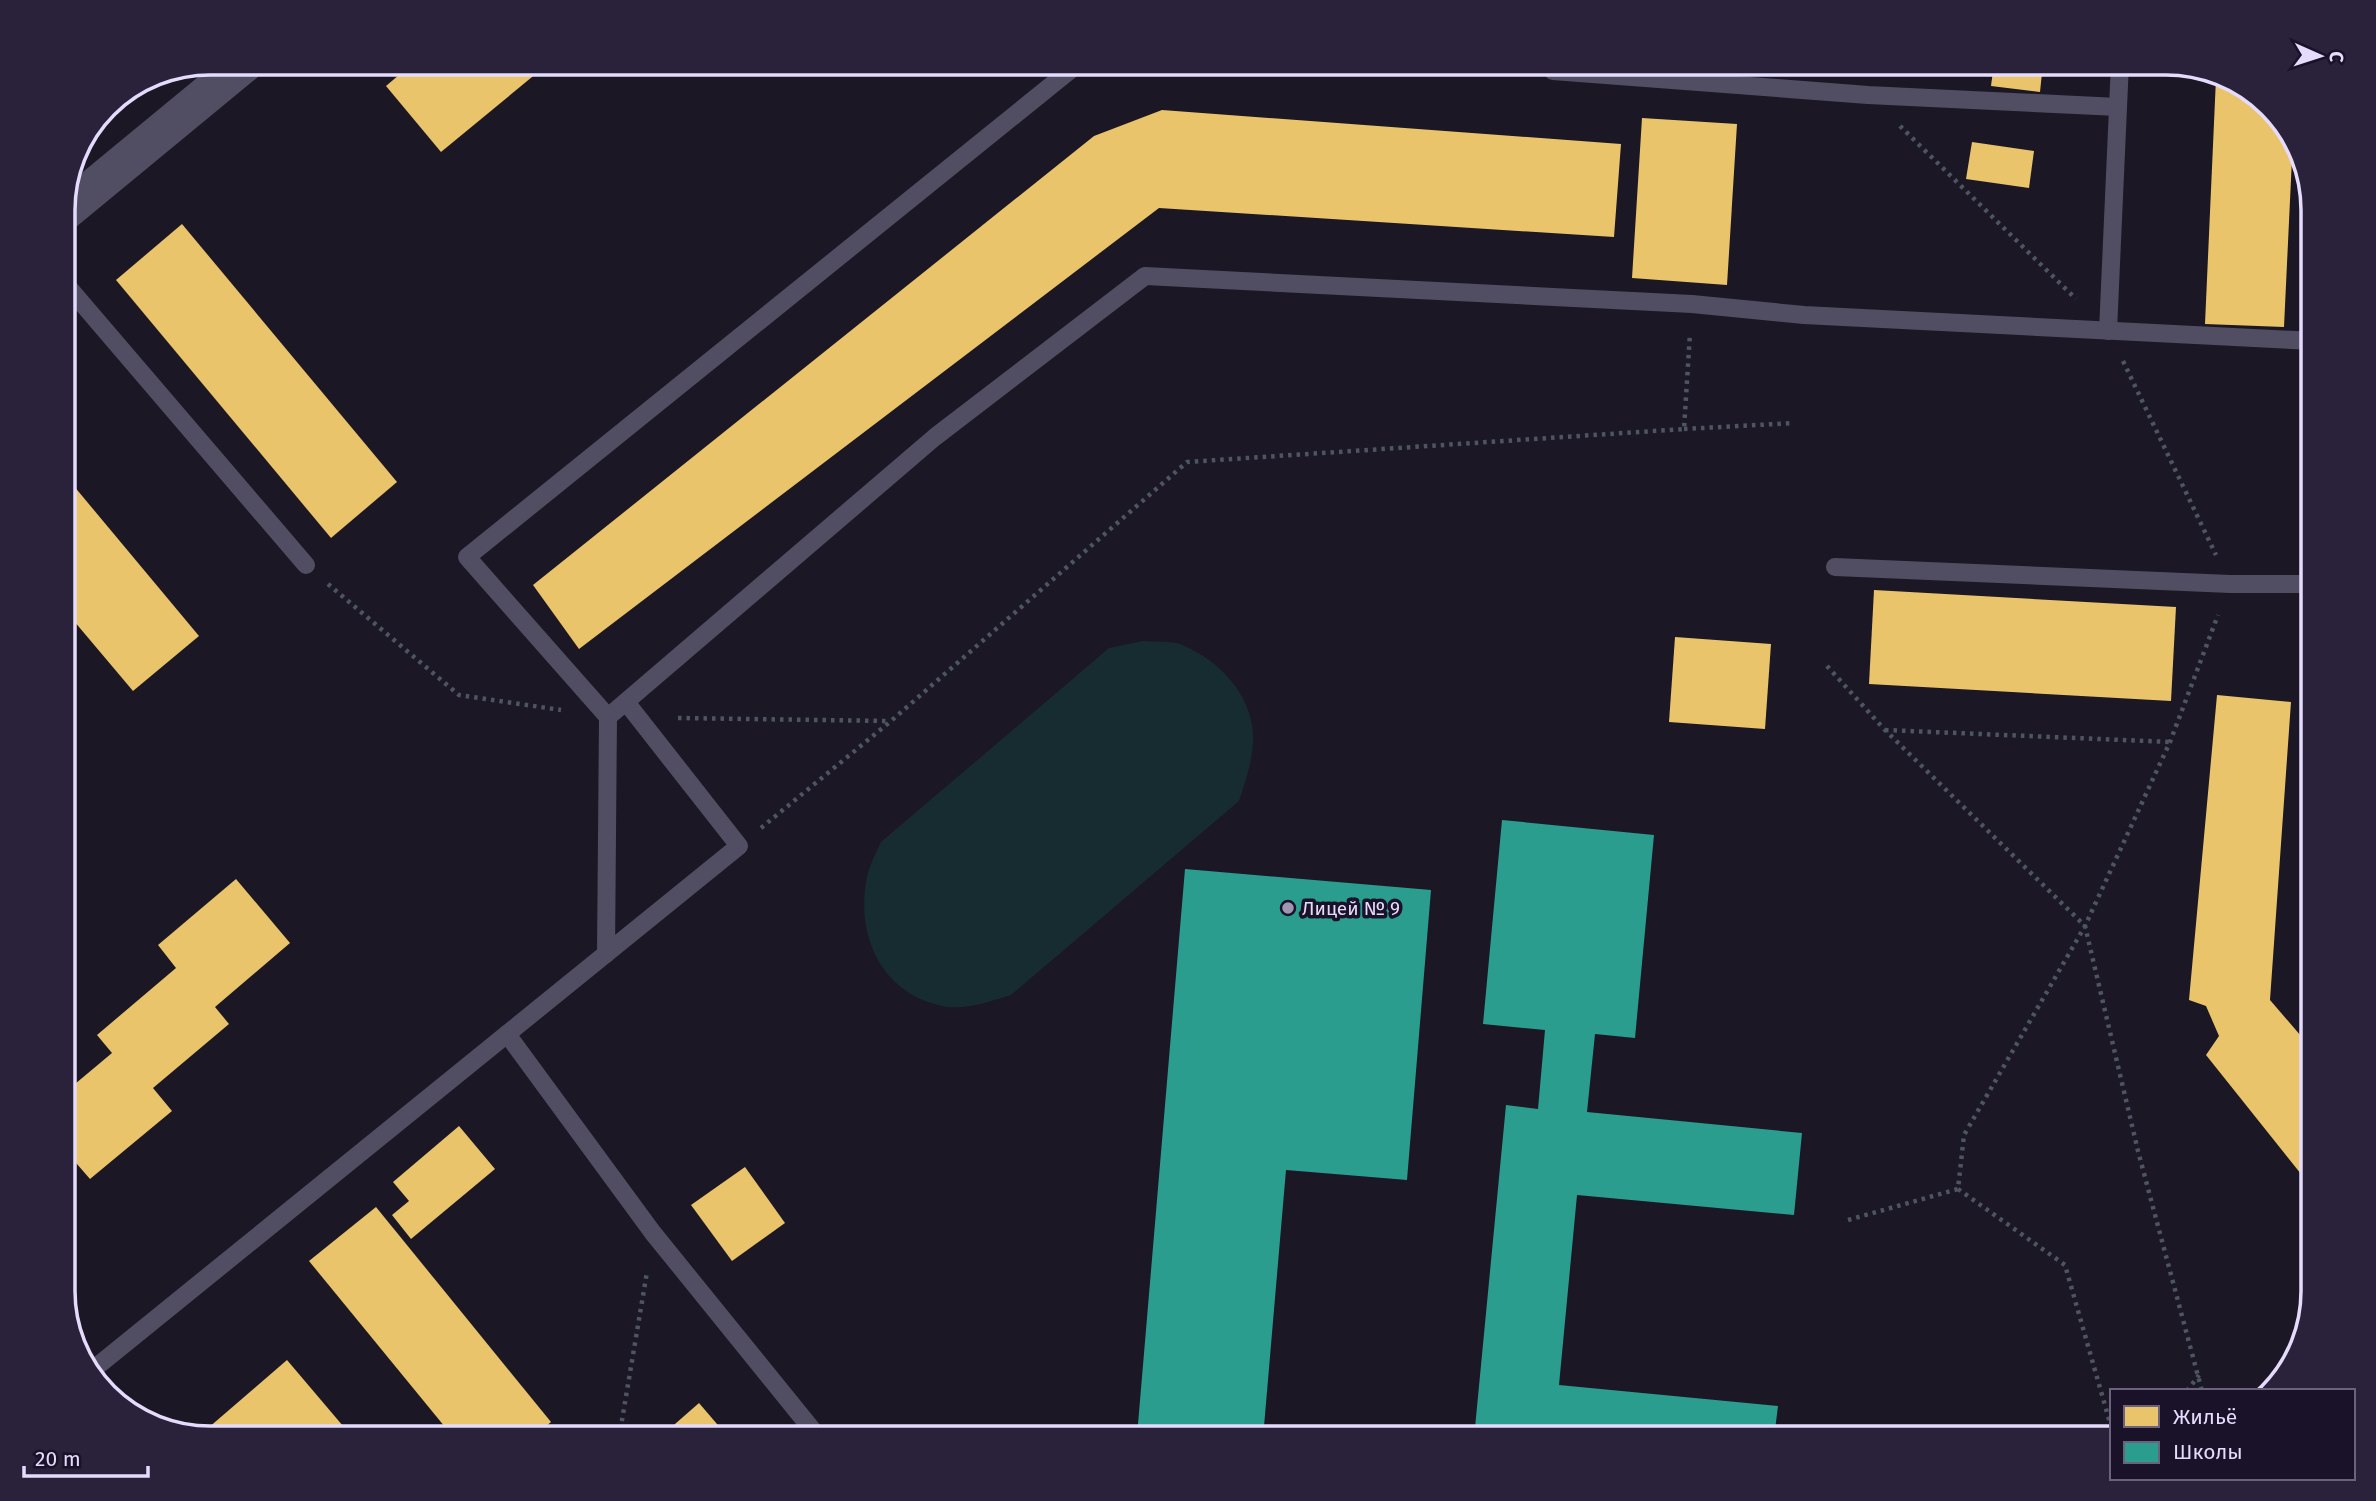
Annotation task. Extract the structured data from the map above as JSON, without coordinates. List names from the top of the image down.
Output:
{
  "places": ["Лицей № 9"],
  "legend": ["Жильё", "Школы"],
  "scale_bar": "20 m",
  "north": "right"
}
